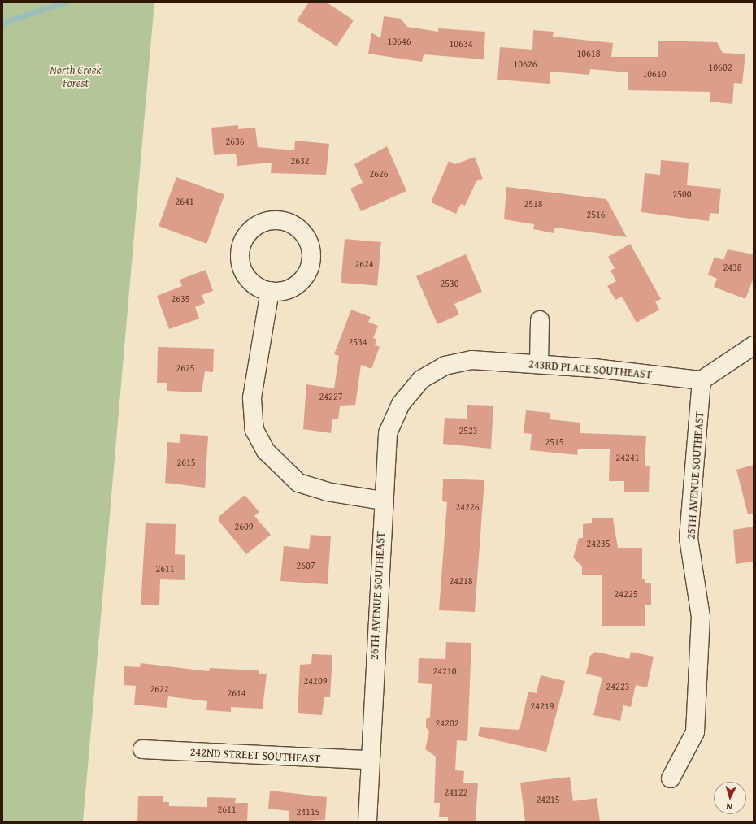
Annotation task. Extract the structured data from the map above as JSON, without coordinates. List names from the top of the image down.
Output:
{
  "streets": {
    "street": [
      "243RD PLACE SOUTHEAST",
      "25TH AVENUE SOUTHEAST",
      "26TH AVENUE SOUTHEAST",
      "242ND STREET SOUTHEAST"
    ]
  },
  "crossings": [
    ["243RD PLACE SOUTHEAST", "25TH AVENUE SOUTHEAST"],
    ["243RD PLACE SOUTHEAST", "26TH AVENUE SOUTHEAST"],
    ["26TH AVENUE SOUTHEAST", "242ND STREET SOUTHEAST"]
  ],
  "parks": ["North Creek Forest"],
  "house_numbers": [
    "10646",
    "10634",
    "10618",
    "10626",
    "10602",
    "10610",
    "2636",
    "2632",
    "2626",
    "2500",
    "2641",
    "2518",
    "2516",
    "2624",
    "2438",
    "2530",
    "2635",
    "2534",
    "2625",
    "24227",
    "2523",
    "2515",
    "24241",
    "2615",
    "24226",
    "2609",
    "24235",
    "2607",
    "2611",
    "24218",
    "24225",
    "24210",
    "24209",
    "24223",
    "2622",
    "2614",
    "24219",
    "24202",
    "24122",
    "24215",
    "2611",
    "24115"
  ],
  "north": "bottom"
}
